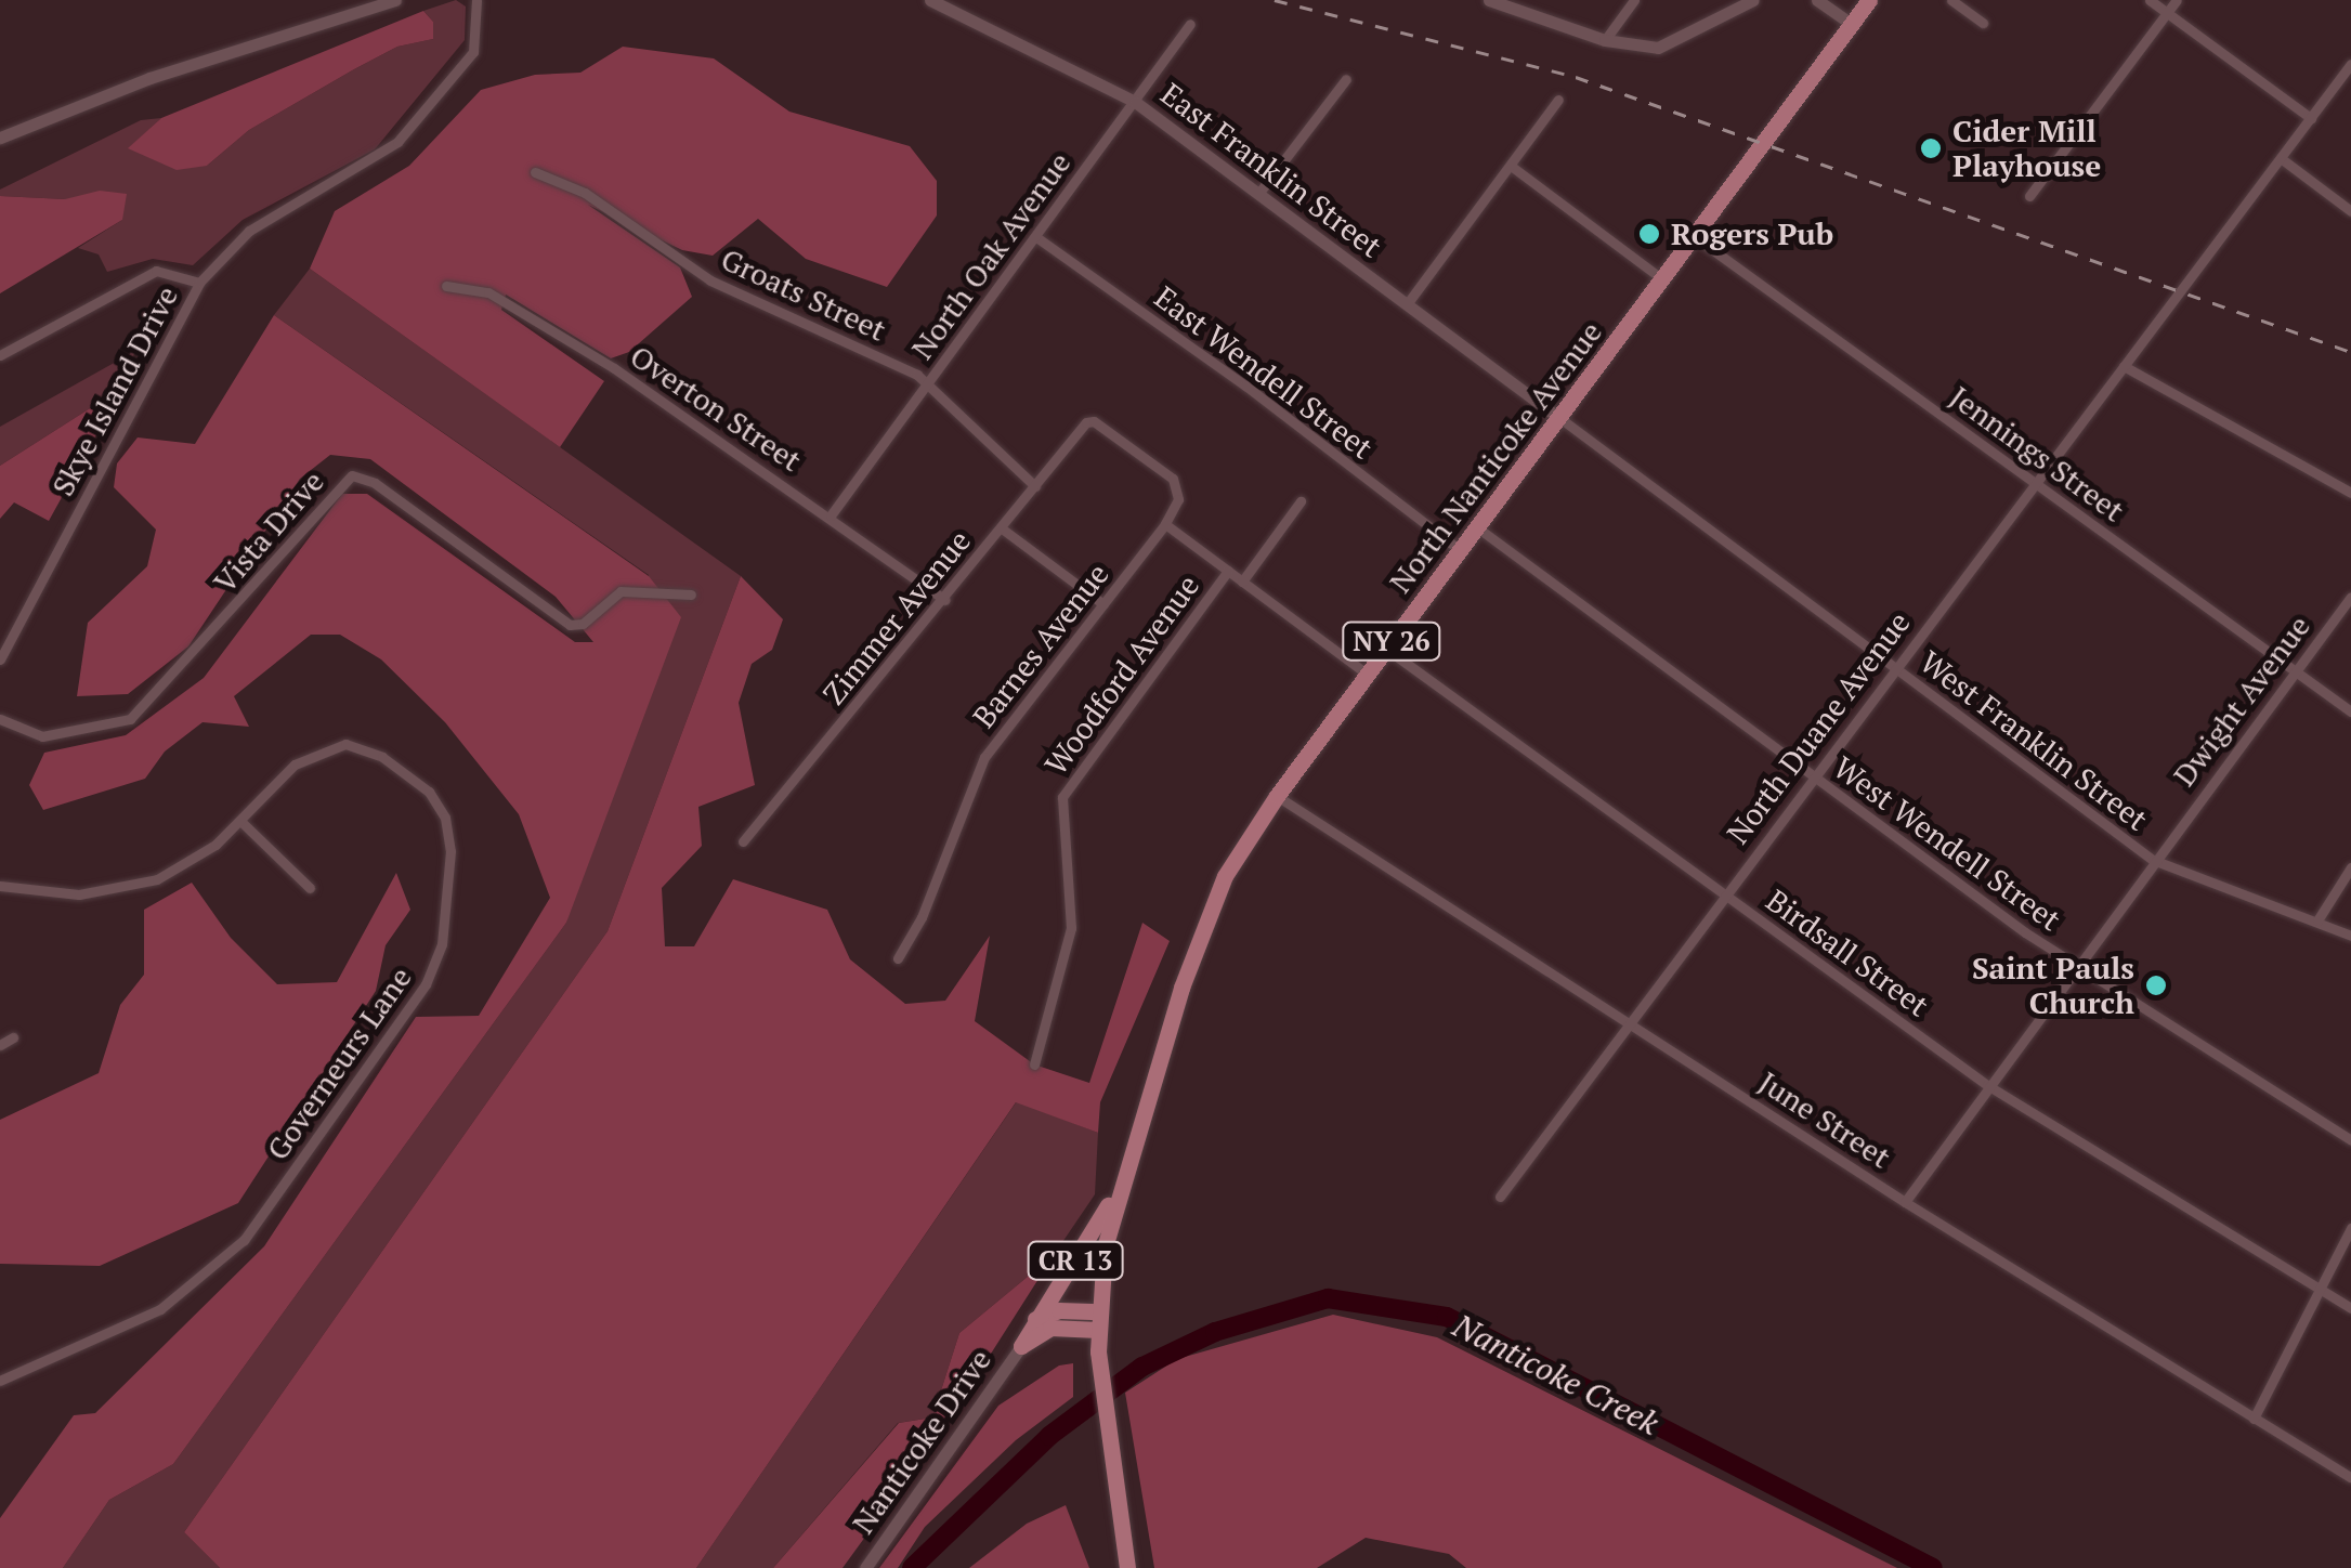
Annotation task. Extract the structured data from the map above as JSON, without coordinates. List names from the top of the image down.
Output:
{
  "streets": {
    "main road": ["North Nanticoke Avenue", "NY 26", "CR 13"],
    "street": [
      "East Franklin Street",
      "North Oak Avenue",
      "Groats Street",
      "East Wendell Street",
      "Skye Island Drive",
      "Overton Street",
      "Jennings Street",
      "Vista Drive",
      "Zimmer Avenue",
      "Barnes Avenue",
      "Woodford Avenue",
      "Dwight Avenue",
      "North Duane Avenue",
      "West Franklin Street",
      "West Wendell Street",
      "Birdsall Street",
      "Governeurs Lane",
      "June Street",
      "Nanticoke Drive"
    ]
  },
  "crossings": [
    ["East Franklin Street", "North Oak Avenue"],
    ["East Franklin Street", "North Nanticoke Avenue"],
    ["East Franklin Street", "West Franklin Street"],
    ["North Oak Avenue", "Groats Street"],
    ["North Oak Avenue", "East Wendell Street"],
    ["North Oak Avenue", "Overton Street"],
    ["Groats Street", "Zimmer Avenue"],
    ["East Wendell Street", "North Nanticoke Avenue"],
    ["Overton Street", "Zimmer Avenue"],
    ["Jennings Street", "North Nanticoke Avenue"],
    ["Jennings Street", "Dwight Avenue"],
    ["Jennings Street", "North Duane Avenue"],
    ["North Nanticoke Avenue", "NY 26"],
    ["North Nanticoke Avenue", "West Franklin Street"],
    ["North Nanticoke Avenue", "West Wendell Street"],
    ["North Nanticoke Avenue", "Birdsall Street"],
    ["North Nanticoke Avenue", "June Street"],
    ["North Nanticoke Avenue", "CR 13"],
    ["Zimmer Avenue", "Barnes Avenue"],
    ["NY 26", "CR 13"],
    ["Dwight Avenue", "West Franklin Street"],
    ["Dwight Avenue", "West Wendell Street"],
    ["Dwight Avenue", "Birdsall Street"],
    ["Dwight Avenue", "June Street"],
    ["North Duane Avenue", "West Franklin Street"],
    ["North Duane Avenue", "West Wendell Street"],
    ["North Duane Avenue", "Birdsall Street"],
    ["North Duane Avenue", "June Street"],
    ["CR 13", "Nanticoke Drive"]
  ],
  "water": ["Nanticoke Creek"],
  "places": ["Cider Mill Playhouse", "Rogers Pub", "Saint Pauls Church"]
}
